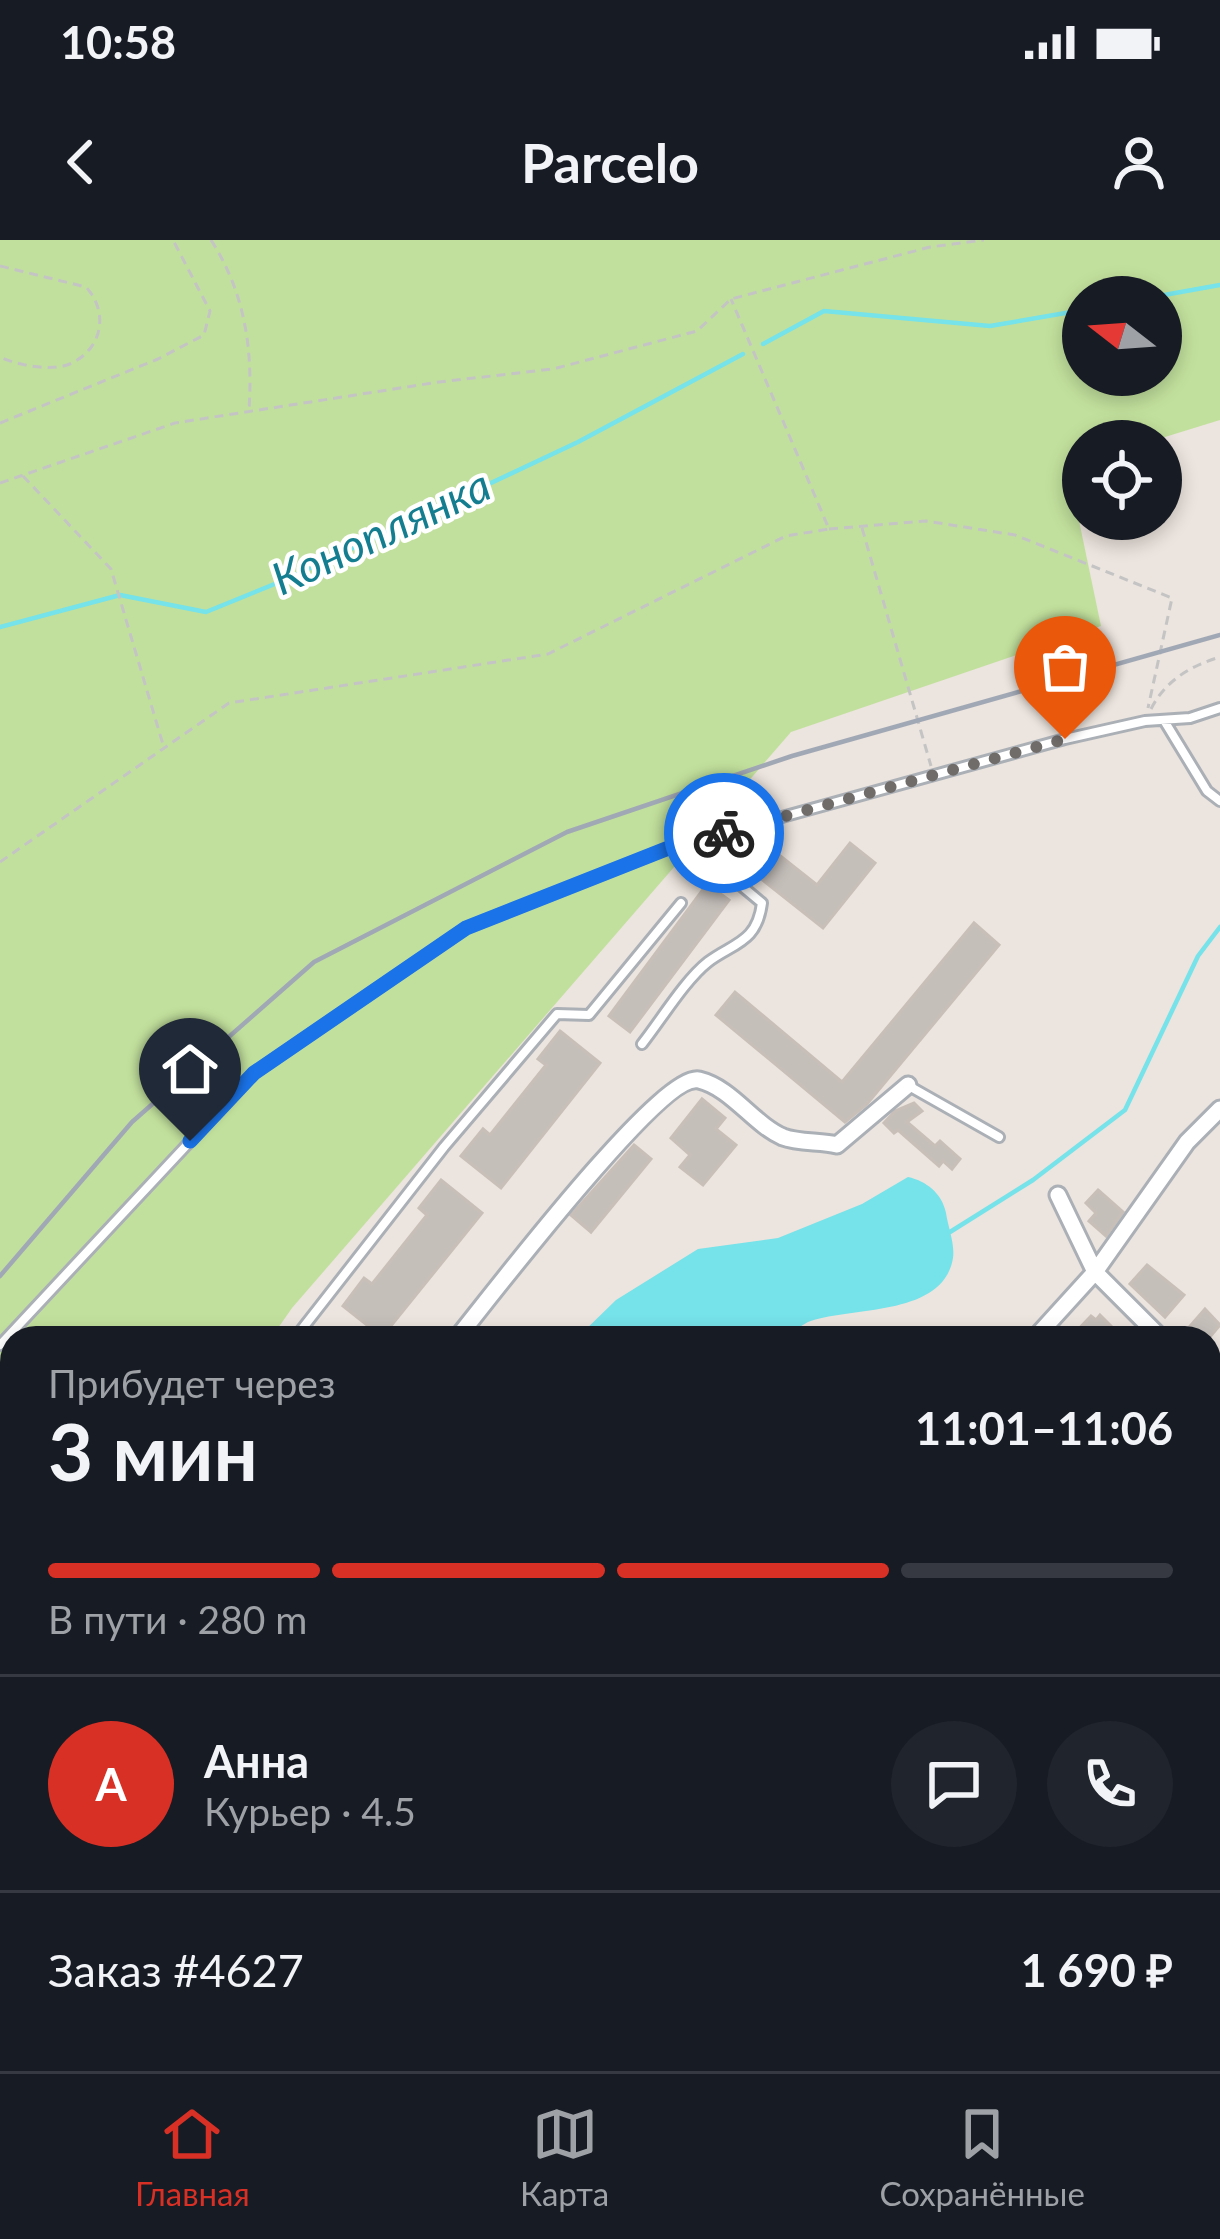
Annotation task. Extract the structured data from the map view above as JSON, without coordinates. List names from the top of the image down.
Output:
{
  "water": ["Коноплянка"],
  "north": "left",
  "page": {
    "status": "10:58",
    "header": "Parcelo",
    "heading": ["3 мин", "Прибудет через", "11:01–11:06"],
    "panel": [
      "Анна",
      "Курьер · 4.5",
      "Заказ #4627",
      "1 690 ₽"
    ],
    "bar": "В пути · 280 m",
    "round": "А",
    "tabs": ["Главная", "Карта", "Сохранённые"]
  }
}
